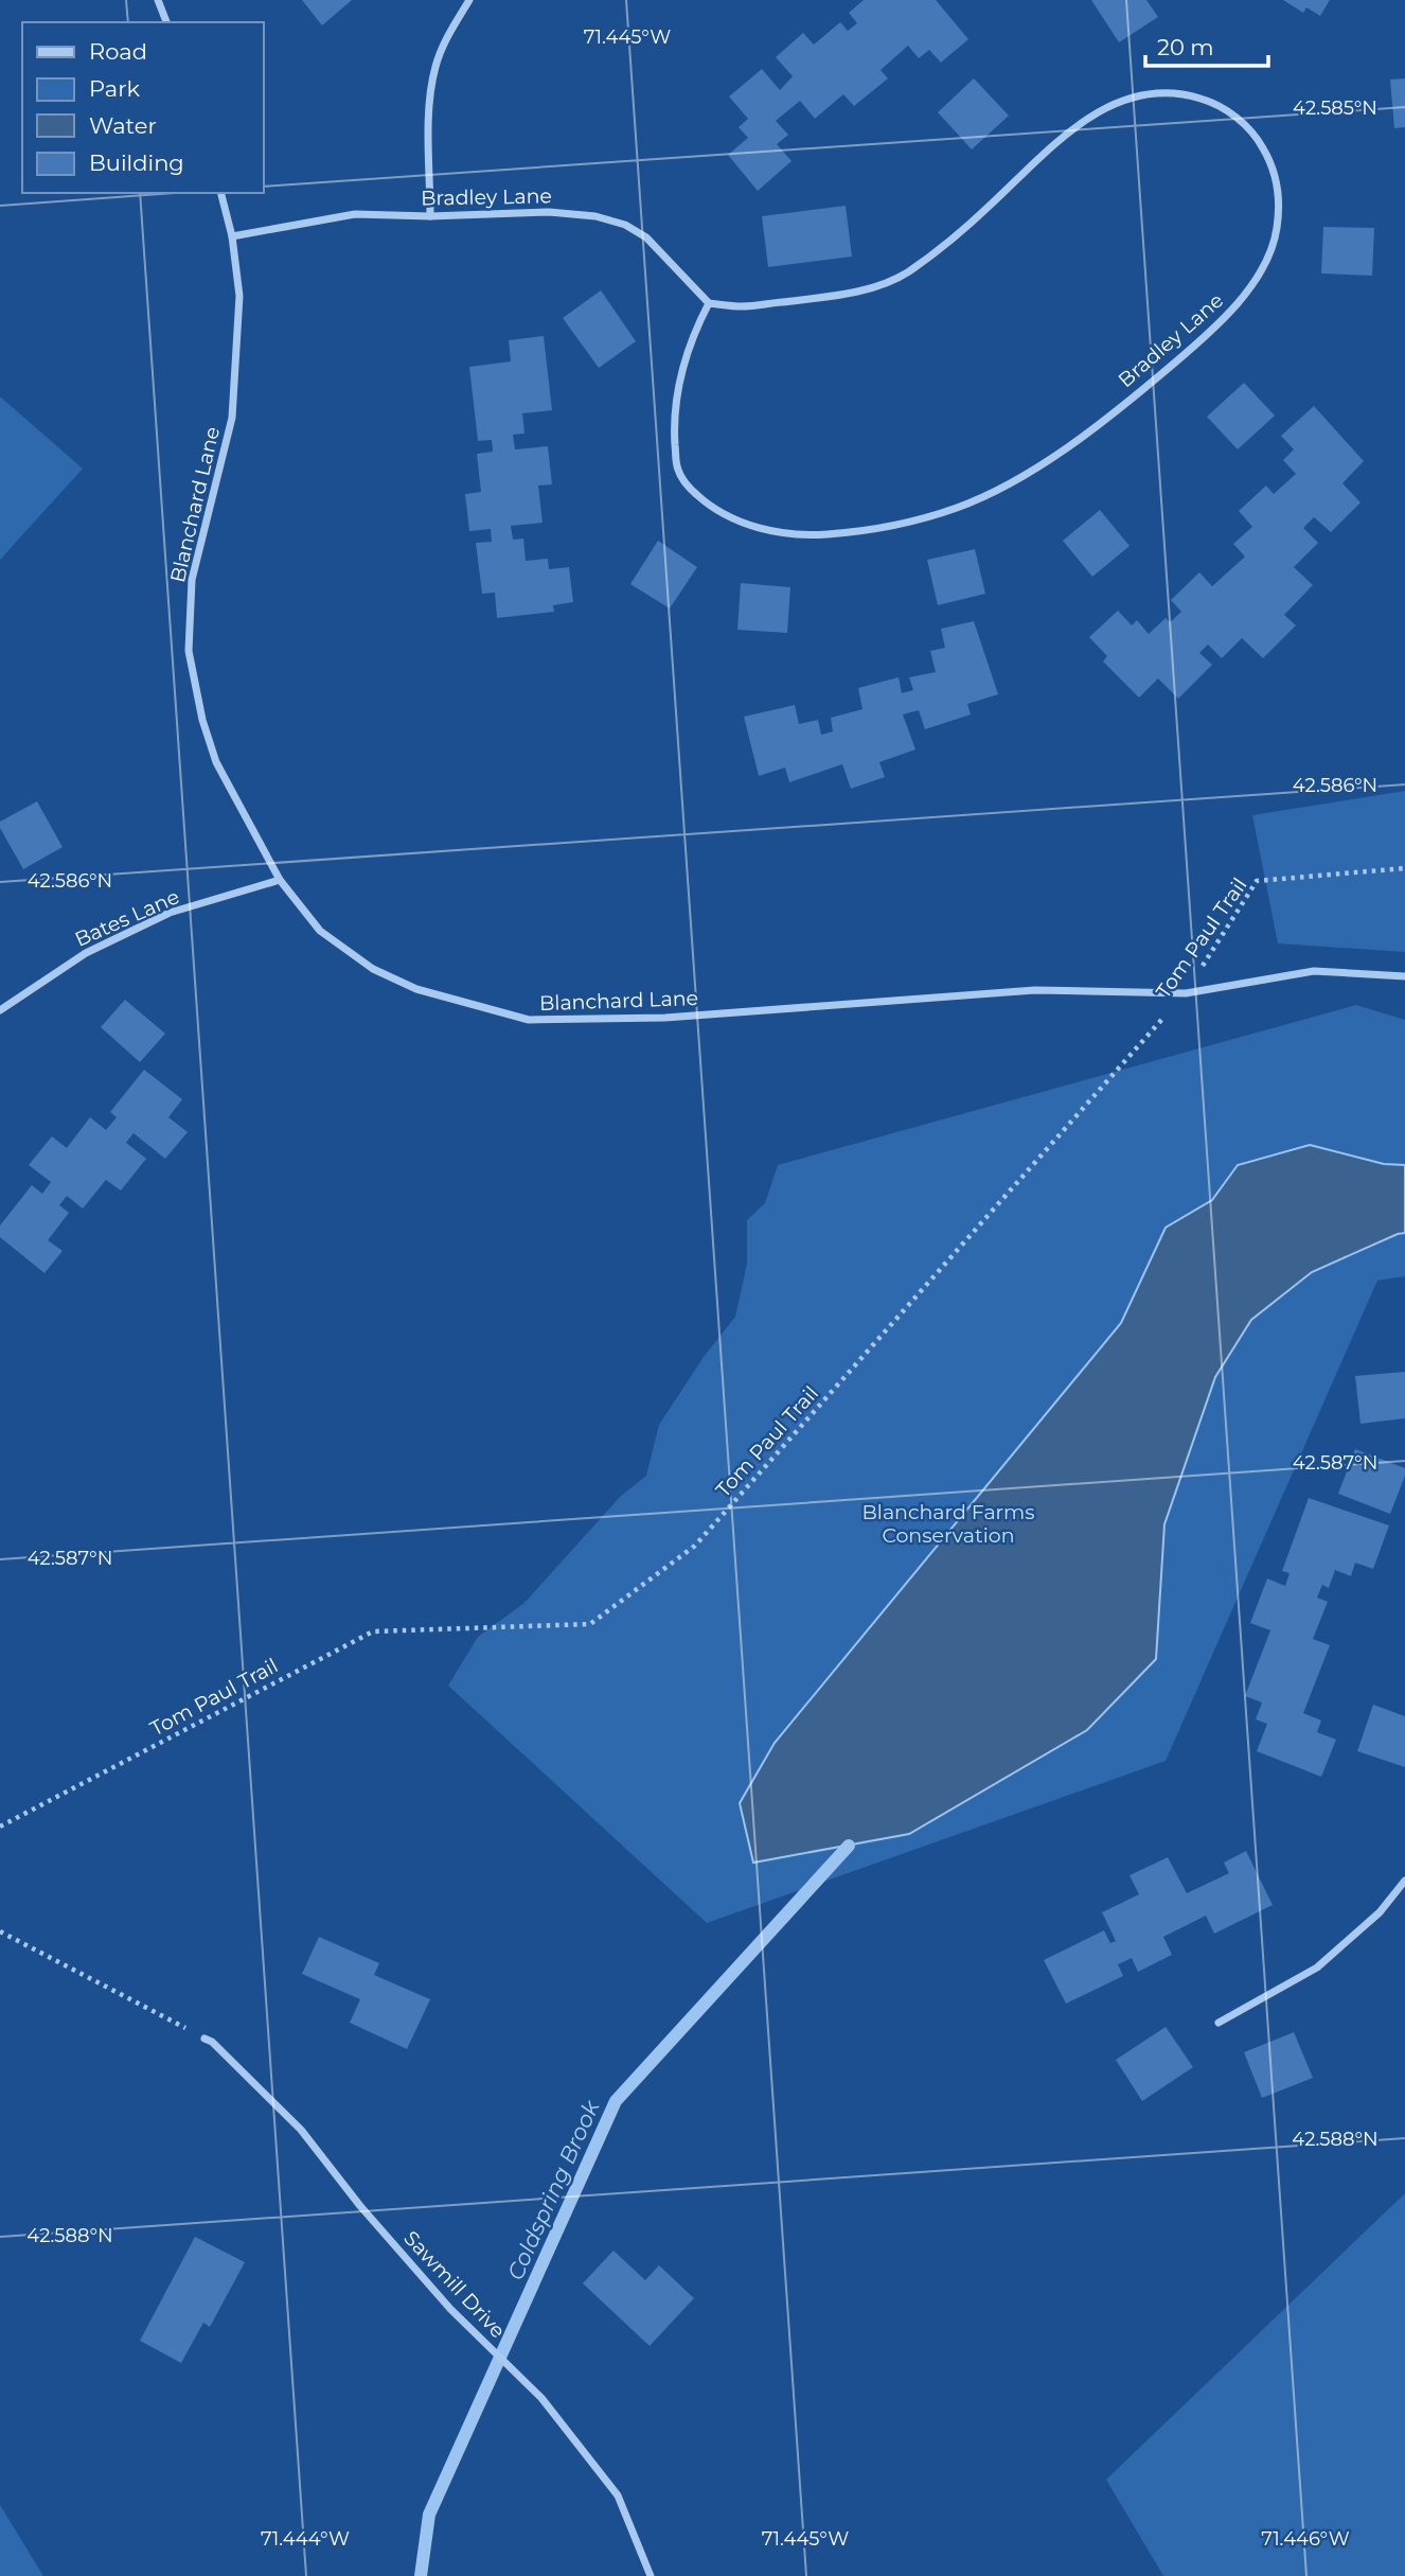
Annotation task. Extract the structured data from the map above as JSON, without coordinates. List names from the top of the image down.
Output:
{
  "streets": {
    "street": [
      "Bradley Lane",
      "Blanchard Lane",
      "Bates Lane",
      "Sawmill Drive"
    ],
    "path": ["Tom Paul Trail"]
  },
  "crossings": [
    ["Bradley Lane", "Blanchard Lane"],
    ["Blanchard Lane", "Bates Lane"],
    ["Blanchard Lane", "Tom Paul Trail"]
  ],
  "water": ["Coldspring Brook"],
  "parks": ["Blanchard Farms Conservation"],
  "legend": [
    "Road",
    "Park",
    "Water",
    "Building"
  ],
  "scale_bar": "20 m",
  "coordinates": [
    "71.445°W",
    "42.585°N",
    "42.586°N",
    "42.587°N",
    "42.588°N",
    "71.444°W",
    "71.446°W"
  ]
}
